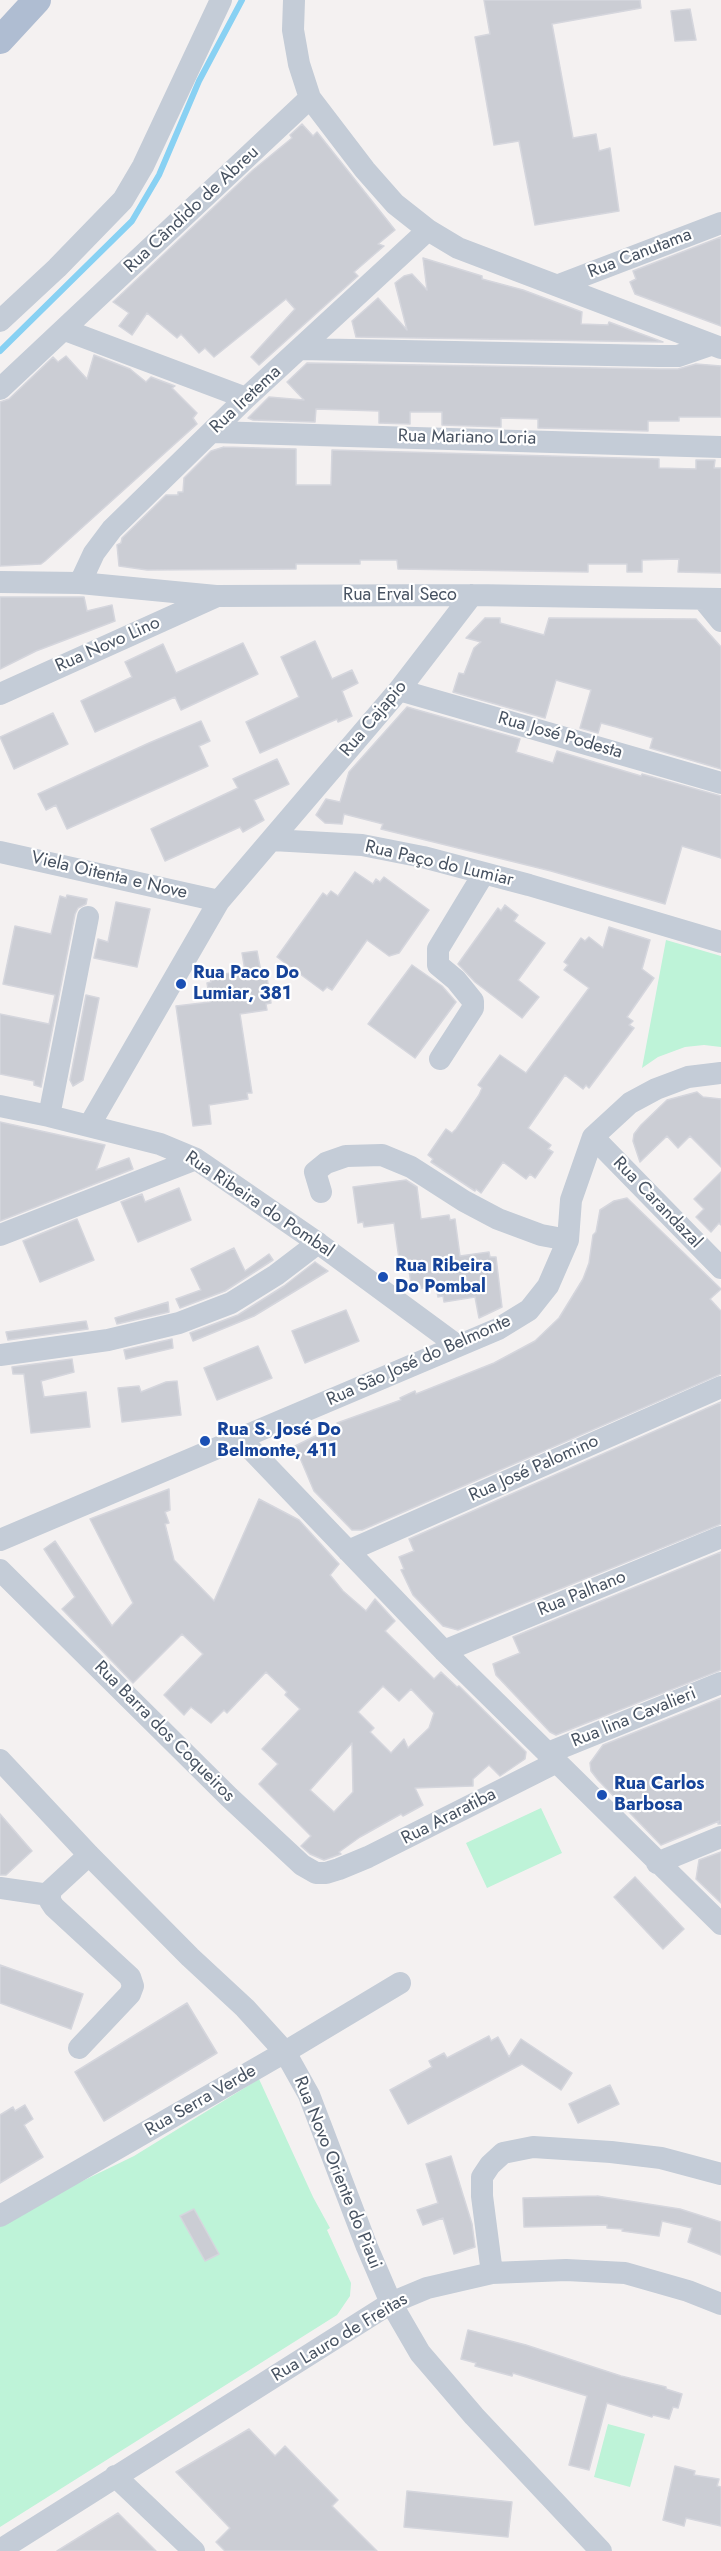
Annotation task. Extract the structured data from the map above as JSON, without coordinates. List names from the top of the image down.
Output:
{
  "streets": {
    "street": [
      "Rua Cândido de Abreu",
      "Rua Canutama",
      "Rua Iretema",
      "Rua Mariano Loria",
      "Rua Erval Seco",
      "Rua Novo Lino",
      "Rua Cajapio",
      "Rua José Podesta",
      "Rua Paço do Lumiar",
      "Viela Oitenta e Nove",
      "Rua Carandazal",
      "Rua Ribeira do Pombal",
      "Rua São José do Belmonte",
      "Rua José Palomino",
      "Rua Palhano",
      "Rua lina Cavalieri",
      "Rua Barra dos Coqueiros",
      "Rua Araratiba",
      "Rua Serra Verde",
      "Rua Novo Oriente do Piaui",
      "Rua Lauro de Freitas"
    ]
  },
  "crossings": [
    ["Rua Iretema", "Rua Mariano Loria"],
    ["Rua Iretema", "Rua Erval Seco"],
    ["Rua Erval Seco", "Rua Novo Lino"],
    ["Rua Erval Seco", "Rua Cajapio"],
    ["Rua Cajapio", "Rua José Podesta"],
    ["Rua Cajapio", "Rua Paço do Lumiar"],
    ["Rua Carandazal", "Rua São José do Belmonte"],
    ["Rua Ribeira do Pombal", "Rua São José do Belmonte"],
    ["Rua lina Cavalieri", "Rua Araratiba"],
    ["Rua Barra dos Coqueiros", "Rua Araratiba"],
    ["Rua Serra Verde", "Rua Novo Oriente do Piaui"],
    ["Rua Novo Oriente do Piaui", "Rua Lauro de Freitas"]
  ],
  "places": [
    "Rua Paco Do Lumiar, 381",
    "Rua Ribeira Do Pombal",
    "Rua S. José Do Belmonte, 411",
    "Rua Carlos Barbosa"
  ]
}
